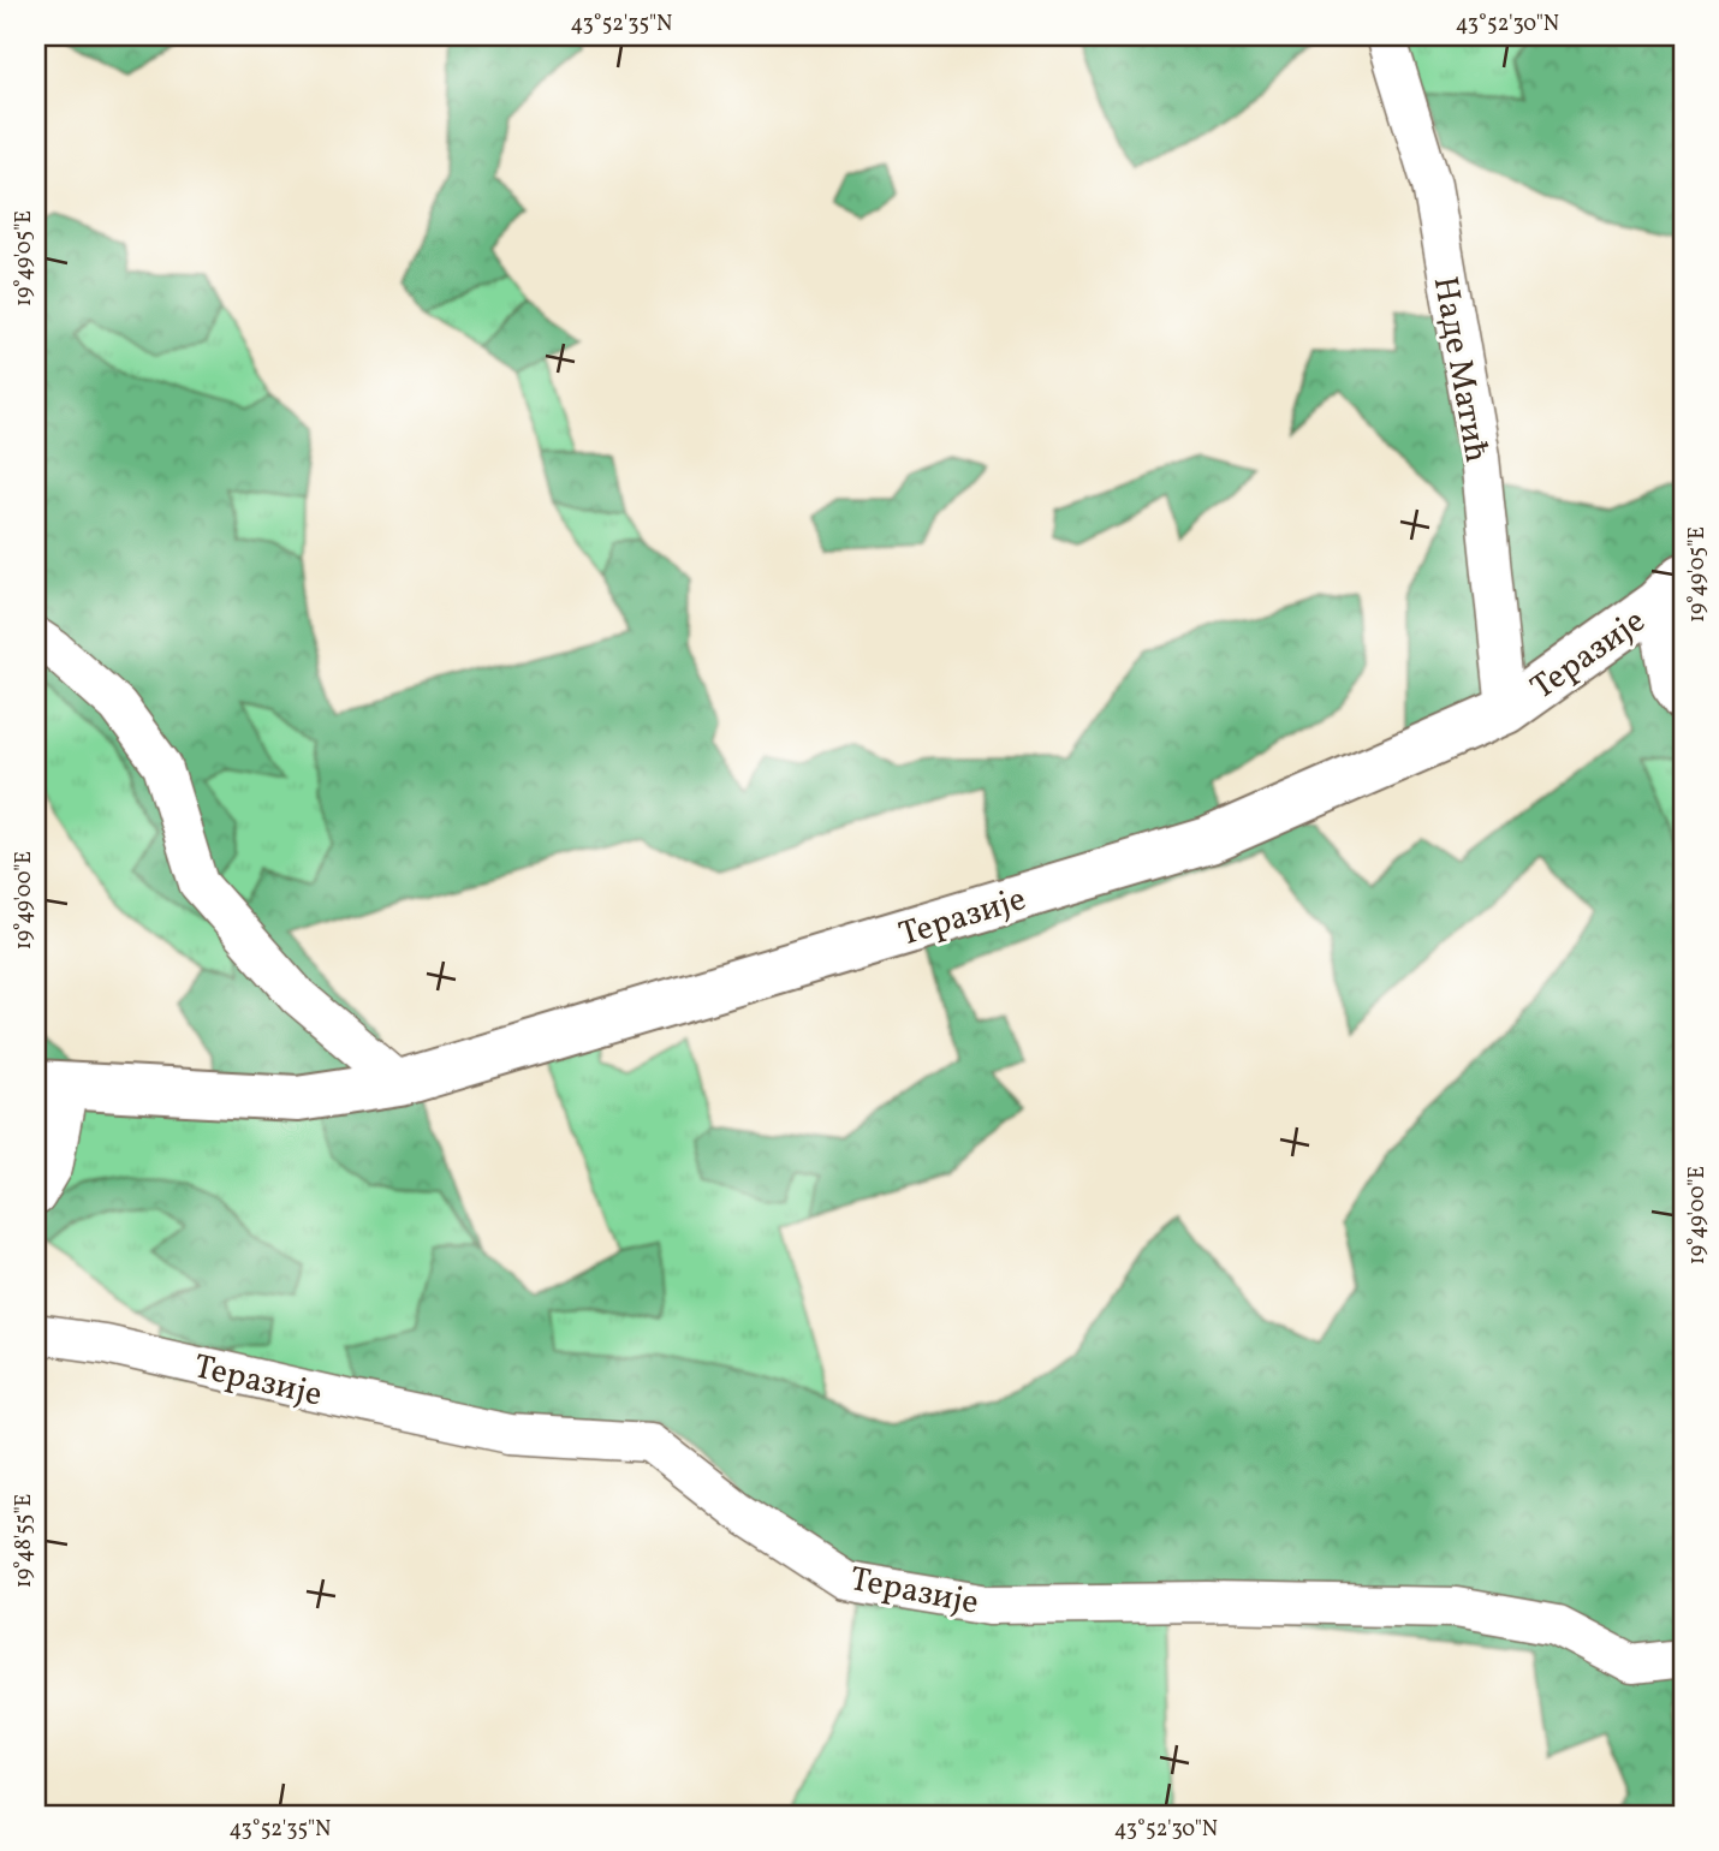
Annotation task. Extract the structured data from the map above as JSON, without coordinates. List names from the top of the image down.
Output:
{
  "streets": {
    "street": ["Наде Матић", "Теразије"]
  },
  "crossings": [
    ["Наде Матић", "Теразије"]
  ],
  "coordinates": [
    "43°52'35\"N",
    "43°52'30\"N",
    "19°49'05\"E",
    "19°49'00\"E",
    "19°48'55\"E"
  ]
}
